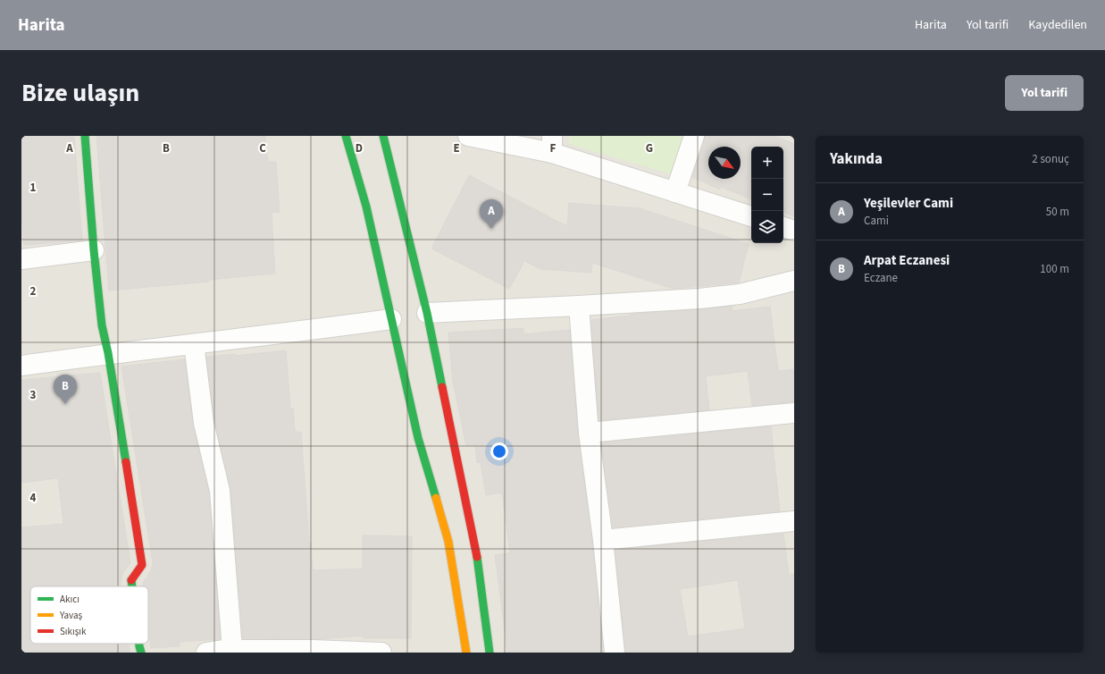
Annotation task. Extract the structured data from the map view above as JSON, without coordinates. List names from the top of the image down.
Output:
{
  "legend": ["Akıcı", "Yavaş", "Sıkışık"],
  "north": "bottom right",
  "page": {
    "header": "Harita",
    "nav": ["Harita", "Yol tarifi", "Kaydedilen"],
    "title": "Bize ulaşın",
    "buttons": "Yol tarifi",
    "heading": ["Yakında", "2 sonuç"],
    "map_buttons": ["+", "−"],
    "list": [
      {
        "mark": "A",
        "name": "Yeşilevler Cami",
        "note": "Cami",
        "value": "50 m"
      },
      {
        "mark": "B",
        "name": "Arpat Eczanesi",
        "note": "Eczane",
        "value": "100 m"
      }
    ],
    "pins": ["A", "B"]
  },
  "grid": {
    "columns": [
      "A",
      "B",
      "C",
      "D",
      "E",
      "F",
      "G"
    ],
    "rows": [
      "1",
      "2",
      "3",
      "4"
    ]
  }
}
